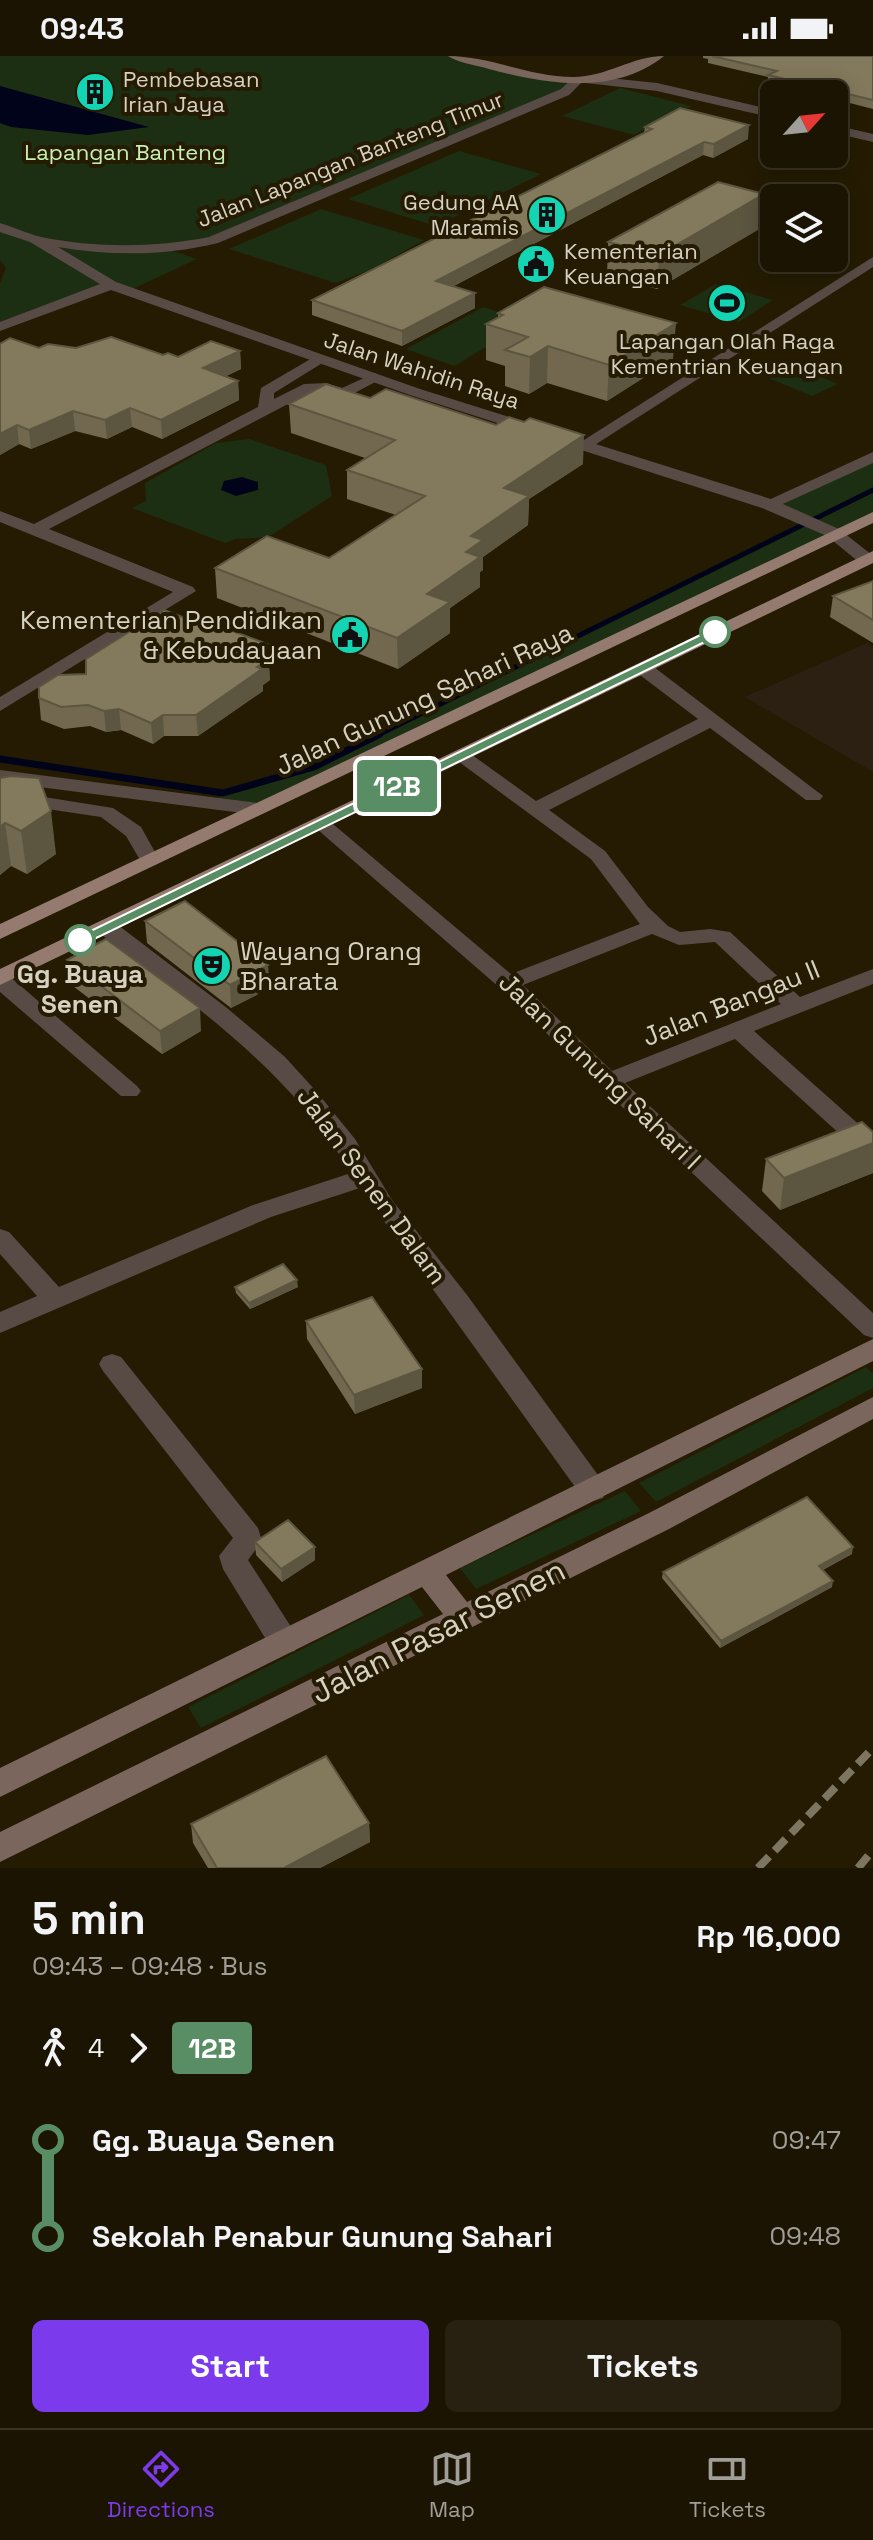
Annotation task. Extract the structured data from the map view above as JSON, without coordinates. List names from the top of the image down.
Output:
{
  "streets": {
    "main road": ["Jalan Gunung Sahari Raya", "Jalan Pasar Senen"],
    "street": [
      "Jalan Lapangan Banteng Timur",
      "Jalan Wahidin Raya",
      "Jalan Bangau II",
      "Jalan Gunung Sahari I",
      "Jalan Senen Dalam"
    ]
  },
  "crossings": [
    ["Jalan Lapangan Banteng Timur", "Jalan Wahidin Raya"],
    ["Jalan Wahidin Raya", "Jalan Gunung Sahari Raya"],
    ["Jalan Bangau II", "Jalan Gunung Sahari I"],
    ["Jalan Senen Dalam", "Jalan Pasar Senen"]
  ],
  "parks": ["Lapangan Banteng"],
  "places": {
    "building": ["Pembebasan Irian Jaya", "Gedung AA Maramis"],
    "public building": ["Kementerian Keuangan", "Kementerian Pendidikan & Kebudayaan"],
    "sports": ["Lapangan Olah Raga Kementrian Keuangan"],
    "other": ["Gg. Buaya Senen"],
    "theatre": ["Wayang Orang Bharata"]
  },
  "lines": ["bus line 12B"],
  "north": "top right",
  "page": {
    "status": "09:43",
    "on_map": "12B",
    "heading": ["5 min", "09:43 – 09:48 · Bus", "Rp 16,000"],
    "legs": ["4", "12B"],
    "list": [
      {
        "name": "Gg. Buaya Senen",
        "value": "09:47"
      },
      {
        "name": "Sekolah Penabur Gunung Sahari",
        "value": "09:48"
      }
    ],
    "buttons": ["Start", "Tickets"],
    "tabs": ["Directions", "Map", "Tickets"]
  }
}
